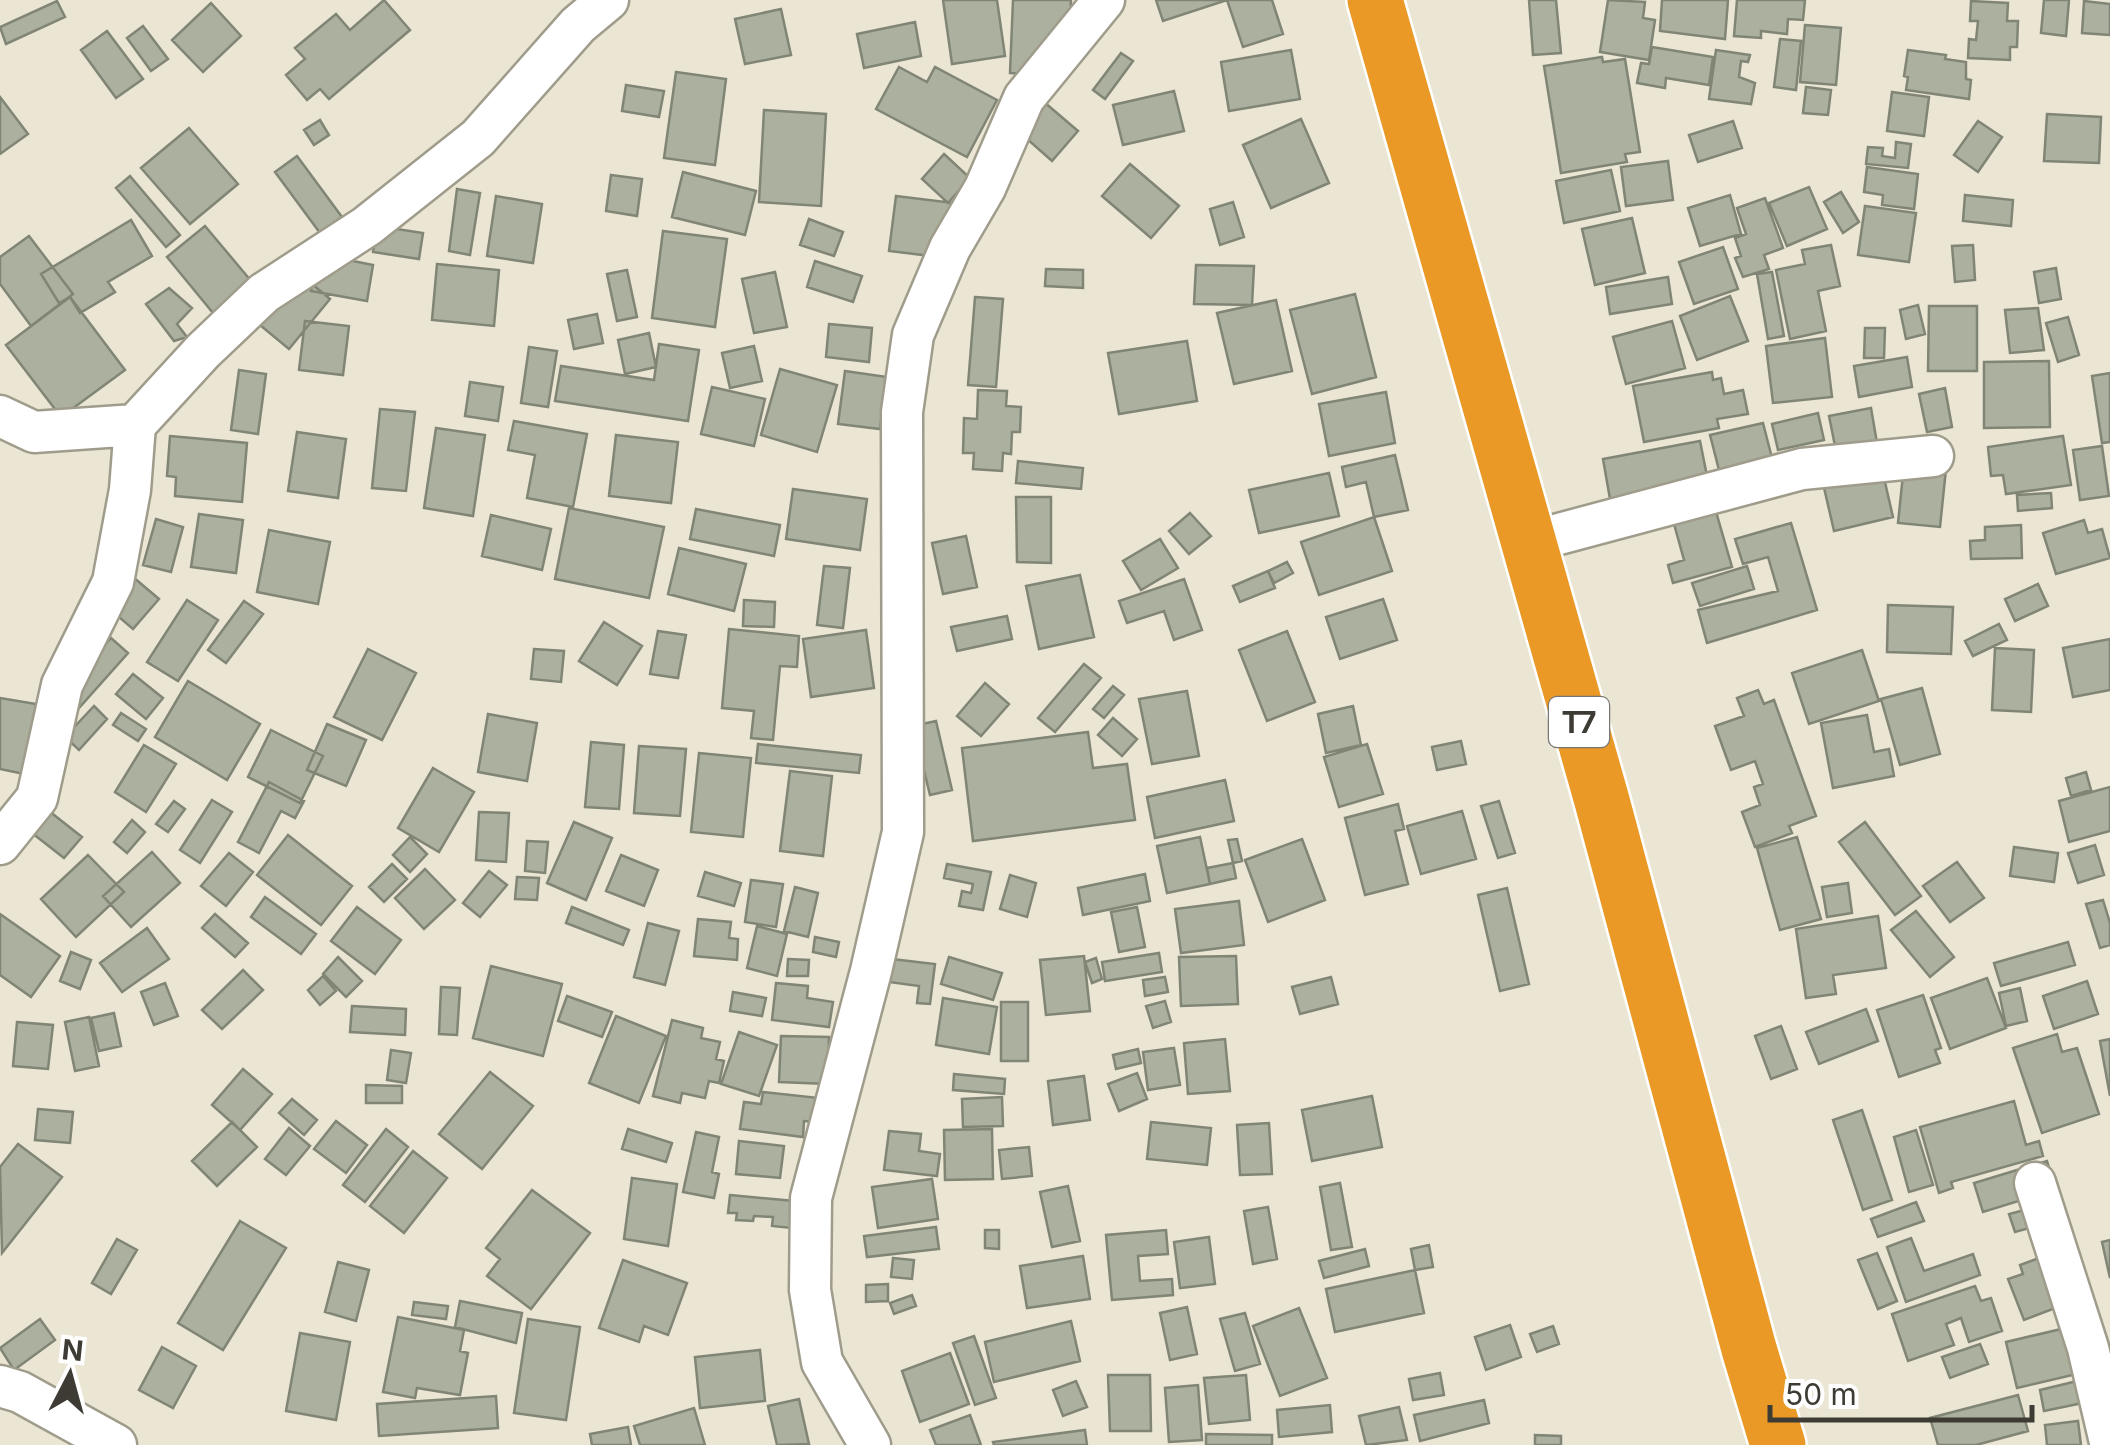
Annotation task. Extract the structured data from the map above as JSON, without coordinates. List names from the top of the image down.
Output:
{
  "streets": {
    "highway": ["T7"]
  },
  "scale_bar": "50 m",
  "north": "top"
}
